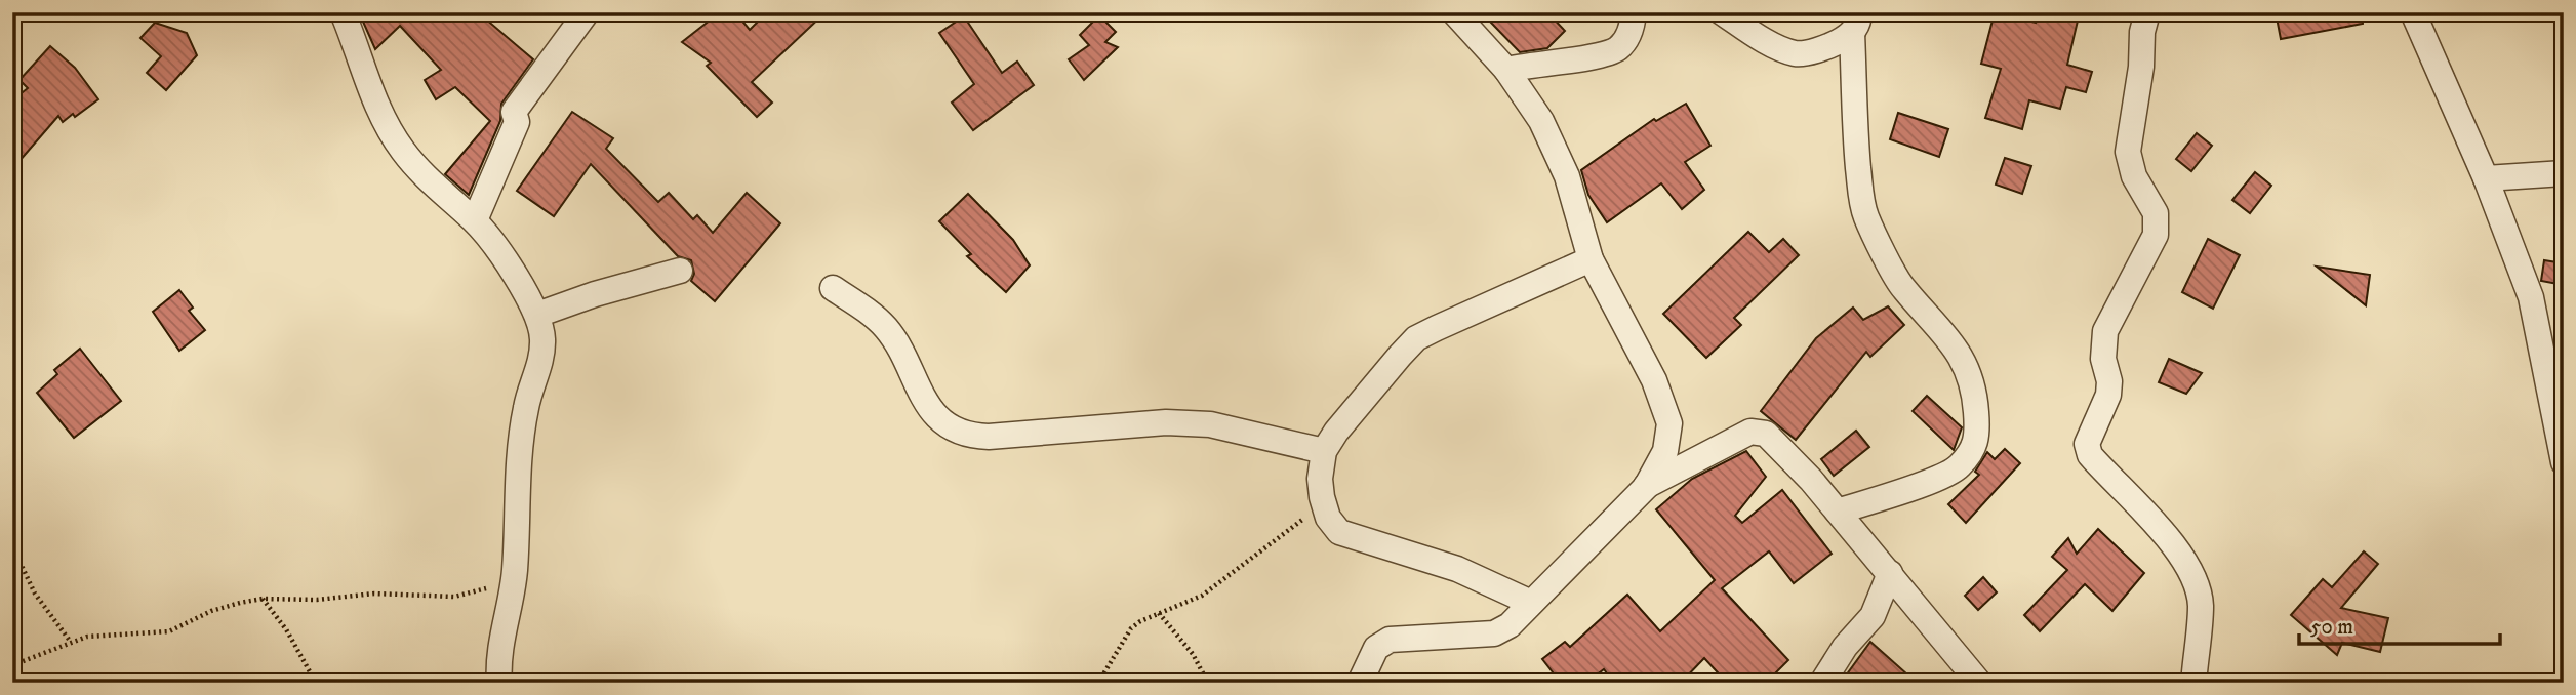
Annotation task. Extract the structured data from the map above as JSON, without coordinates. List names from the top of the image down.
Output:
{
  "scale_bar": "50 m"
}
